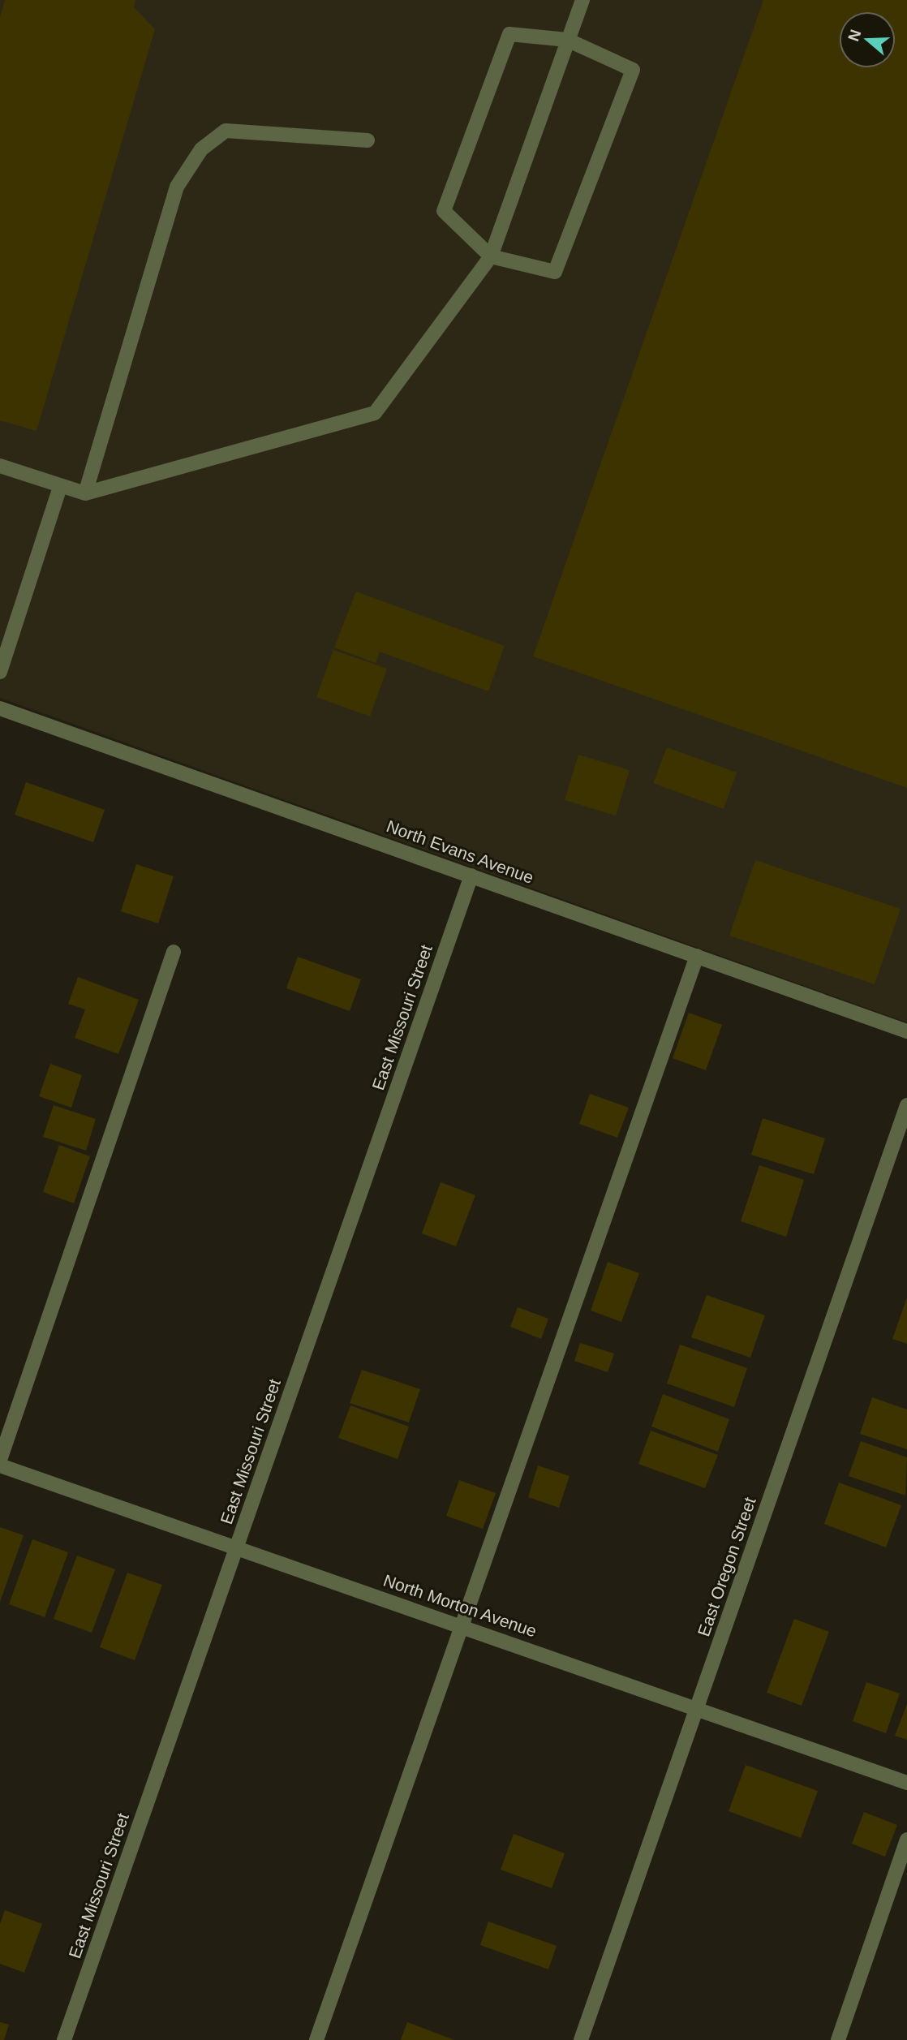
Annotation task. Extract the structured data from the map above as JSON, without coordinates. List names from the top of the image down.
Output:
{
  "streets": {
    "street": [
      "North Evans Avenue",
      "East Missouri Street",
      "East Oregon Street",
      "North Morton Avenue"
    ]
  },
  "crossings": [
    ["North Evans Avenue", "East Missouri Street"],
    ["East Missouri Street", "North Morton Avenue"],
    ["East Oregon Street", "North Morton Avenue"]
  ],
  "north": "left"
}
